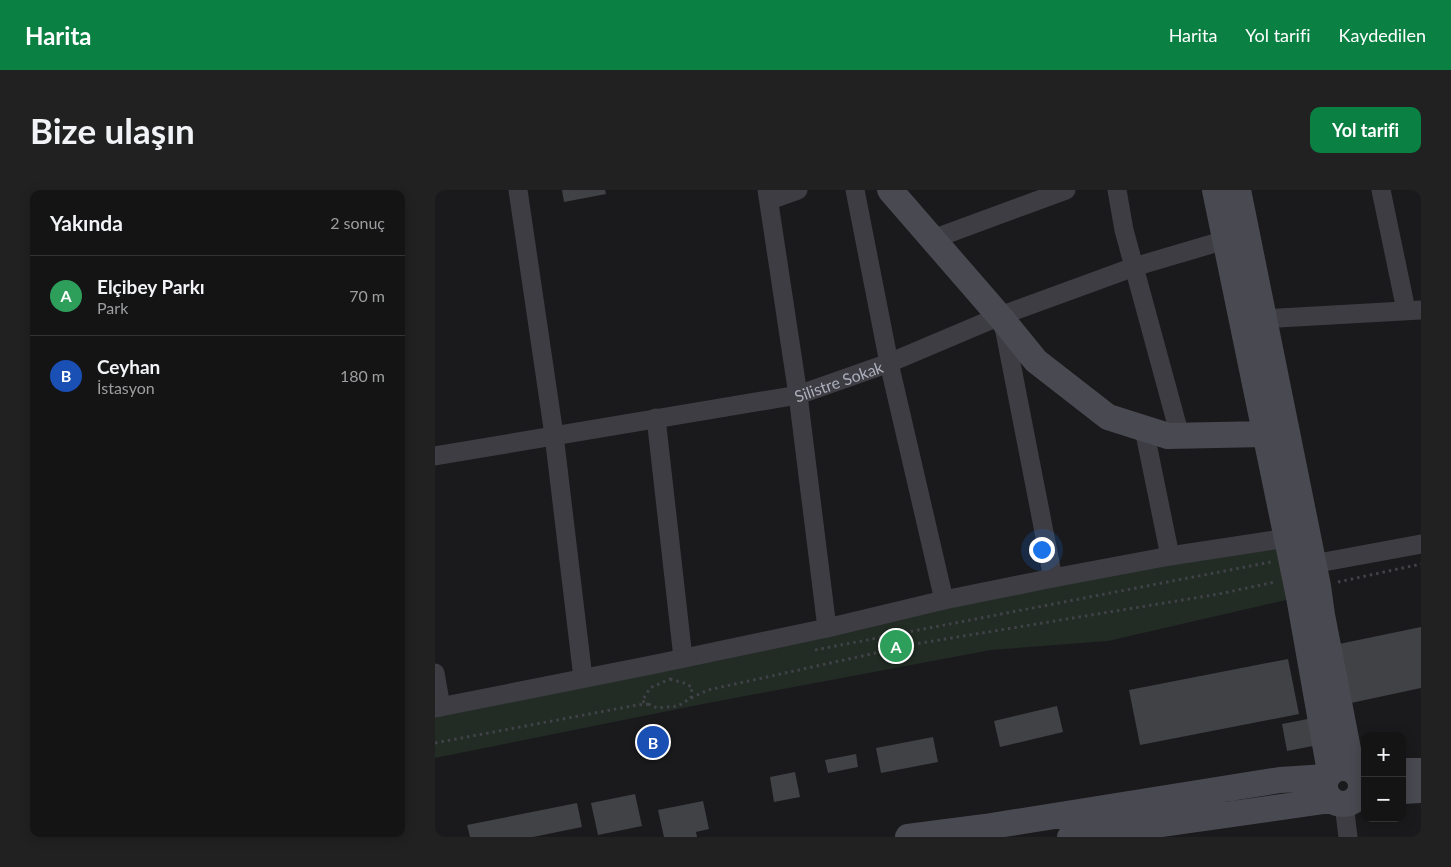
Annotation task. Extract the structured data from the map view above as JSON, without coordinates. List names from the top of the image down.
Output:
{
  "streets": {
    "street": ["Silistre Sokak"]
  },
  "page": {
    "header": "Harita",
    "nav": ["Harita", "Yol tarifi", "Kaydedilen"],
    "buttons": "Yol tarifi",
    "title": "Bize ulaşın",
    "heading": ["Yakında", "2 sonuç"],
    "list": [
      {
        "mark": "A",
        "name": "Elçibey Parkı",
        "note": "Park",
        "value": "70 m"
      },
      {
        "mark": "B",
        "name": "Ceyhan",
        "note": "İstasyon",
        "value": "180 m"
      }
    ],
    "pins": ["A", "B"],
    "map_buttons": ["+", "−"]
  }
}
